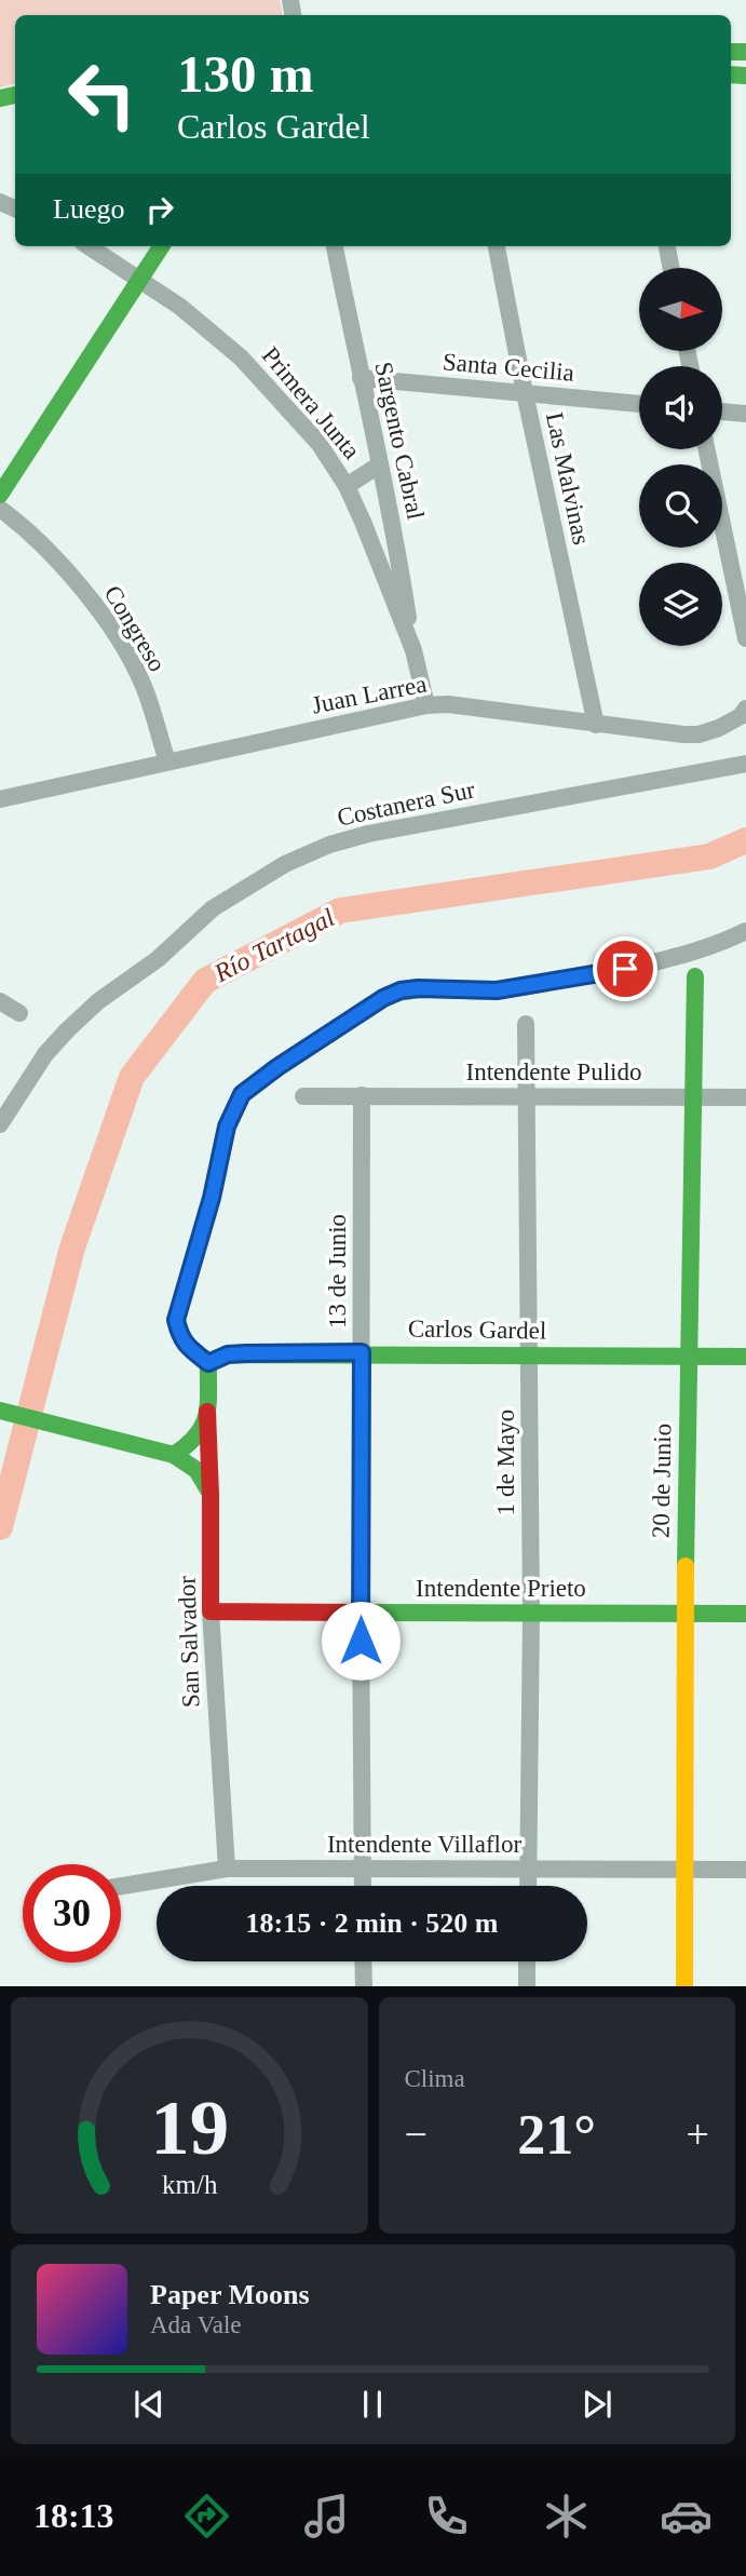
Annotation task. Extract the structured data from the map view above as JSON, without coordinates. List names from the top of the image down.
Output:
{
  "streets": {
    "street": [
      "Santa Cecilia",
      "Primera Junta",
      "Sargento Cabral",
      "Las Malvinas",
      "Congreso",
      "Juan Larrea",
      "Costanera Sur",
      "Intendente Pulido",
      "13 de Junio",
      "Carlos Gardel",
      "1 de Mayo",
      "20 de Junio",
      "Intendente Prieto",
      "San Salvador",
      "Intendente Villaflor"
    ]
  },
  "crossings": [
    ["Santa Cecilia", "Sargento Cabral"],
    ["Santa Cecilia", "Las Malvinas"],
    ["Primera Junta", "Sargento Cabral"],
    ["Primera Junta", "Juan Larrea"],
    ["Las Malvinas", "Juan Larrea"],
    ["Congreso", "Juan Larrea"],
    ["Intendente Pulido", "13 de Junio"],
    ["Intendente Pulido", "1 de Mayo"],
    ["Intendente Pulido", "20 de Junio"],
    ["13 de Junio", "Carlos Gardel"],
    ["13 de Junio", "Intendente Prieto"],
    ["13 de Junio", "Intendente Villaflor"],
    ["Carlos Gardel", "1 de Mayo"],
    ["Carlos Gardel", "20 de Junio"],
    ["Carlos Gardel", "San Salvador"],
    ["1 de Mayo", "Intendente Prieto"],
    ["1 de Mayo", "Intendente Villaflor"],
    ["20 de Junio", "Intendente Prieto"],
    ["20 de Junio", "Intendente Villaflor"],
    ["Intendente Prieto", "San Salvador"],
    ["San Salvador", "Intendente Villaflor"]
  ],
  "water": ["Río Tartagal"],
  "north": "right",
  "page": {
    "turn": ["130 m", "Carlos Gardel"],
    "then": "Luego",
    "limit": "30",
    "trip": "18:15 · 2 min · 520 m",
    "tile": "Clima",
    "heat": ["−", "21°", "+"],
    "song": ["Paper Moons", "Ada Vale"],
    "tabs": "18:13",
    "gauge": ["19", "km/h"]
  }
}
